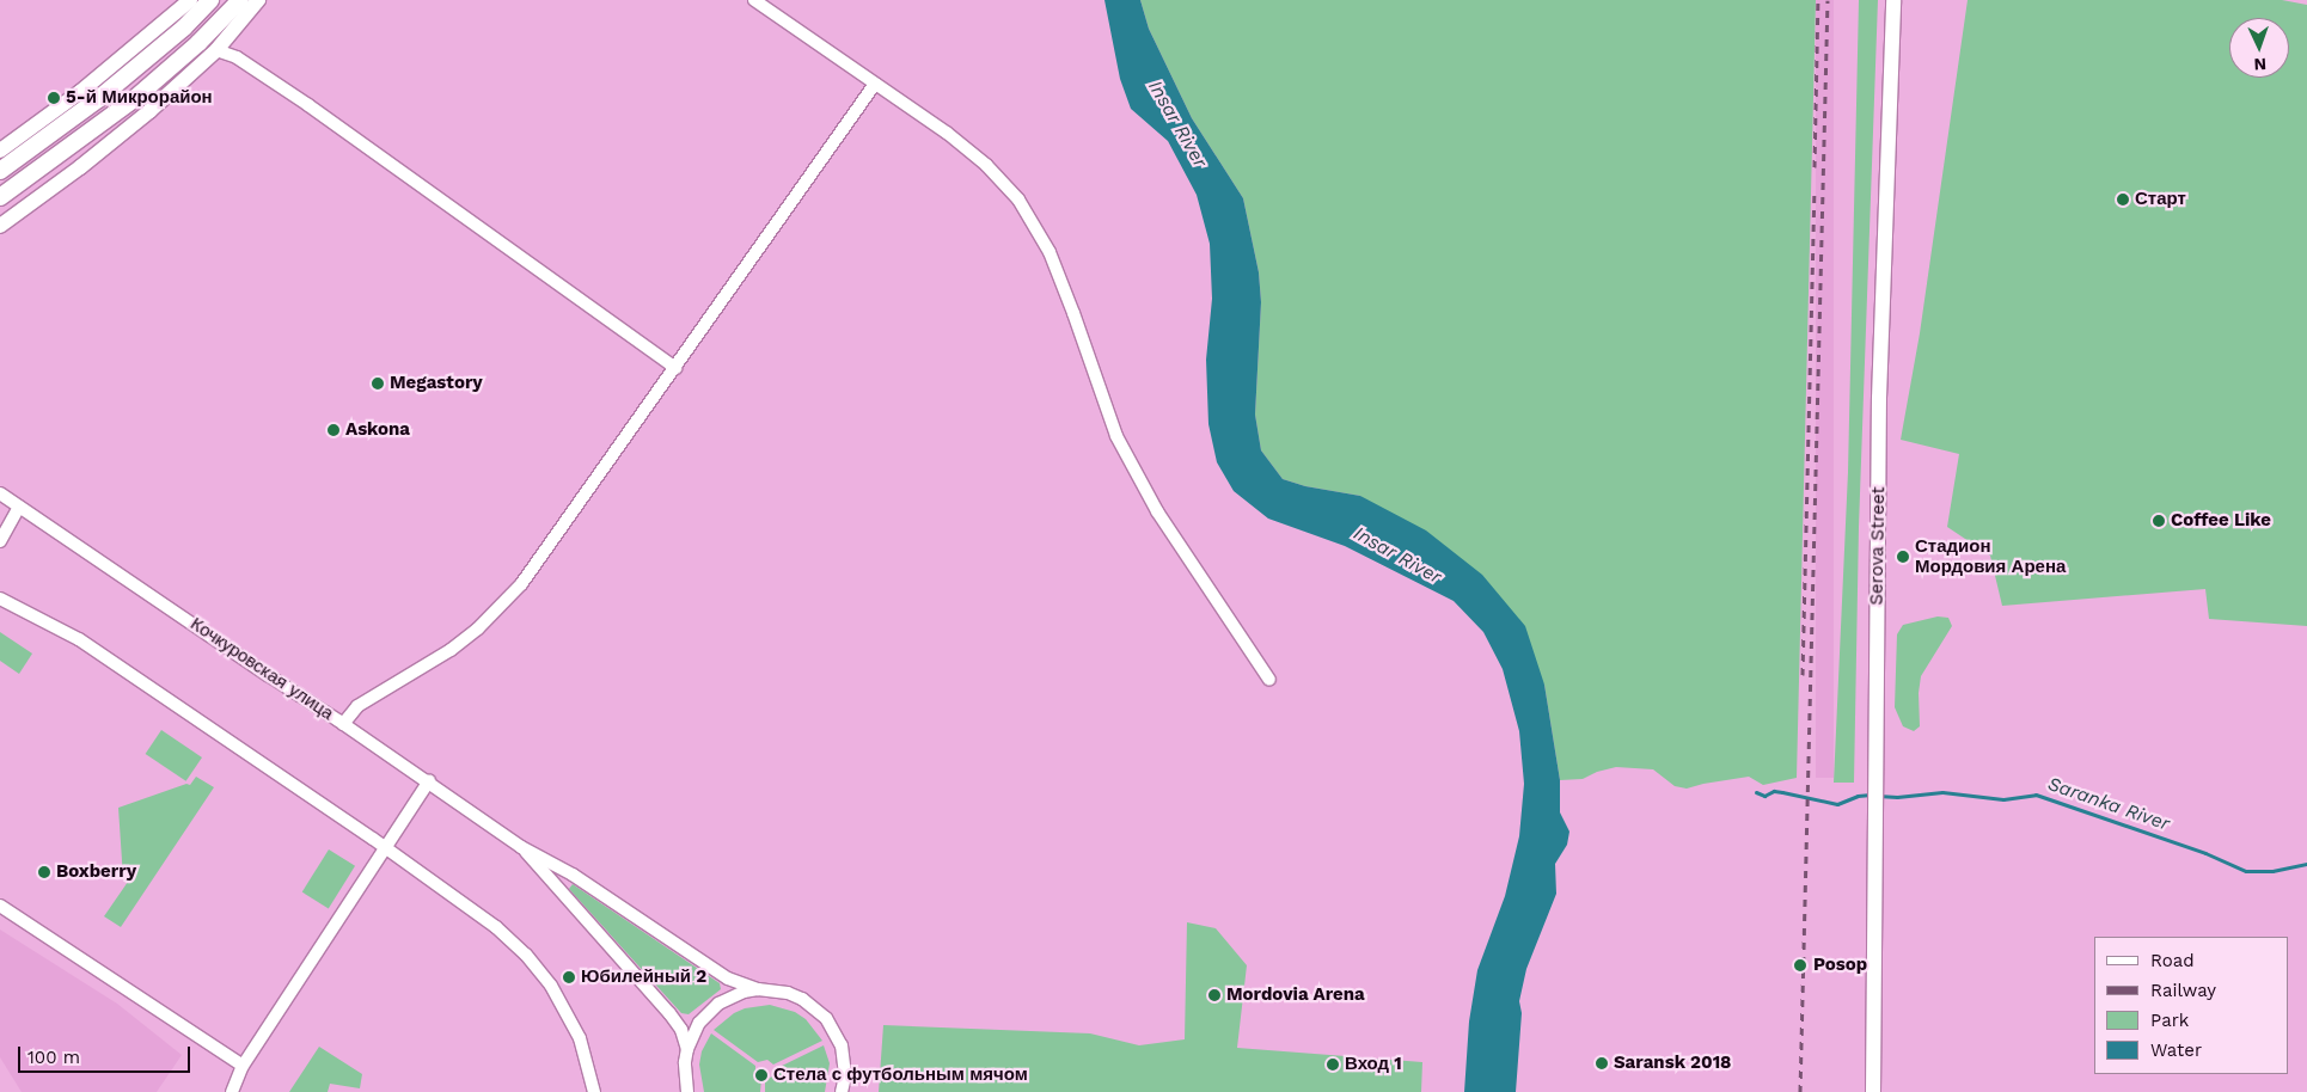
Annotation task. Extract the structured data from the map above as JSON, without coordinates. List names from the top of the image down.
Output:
{
  "streets": {
    "street": ["Serova Street", "Кочкуровская улица"]
  },
  "water": ["Insar River", "Saranka River"],
  "places": [
    "5-й Микрорайон",
    "Старт",
    "Megastory",
    "Askona",
    "Coffee Like",
    "Стадион Мордовия Арена",
    "Boxberry",
    "Posop",
    "Юбилейный 2",
    "Mordovia Arena",
    "Saransk 2018",
    "Вход 1",
    "Стела с футбольным мячом"
  ],
  "legend": [
    "Road",
    "Railway",
    "Park",
    "Water"
  ],
  "scale_bar": "100 m",
  "north": "bottom"
}
